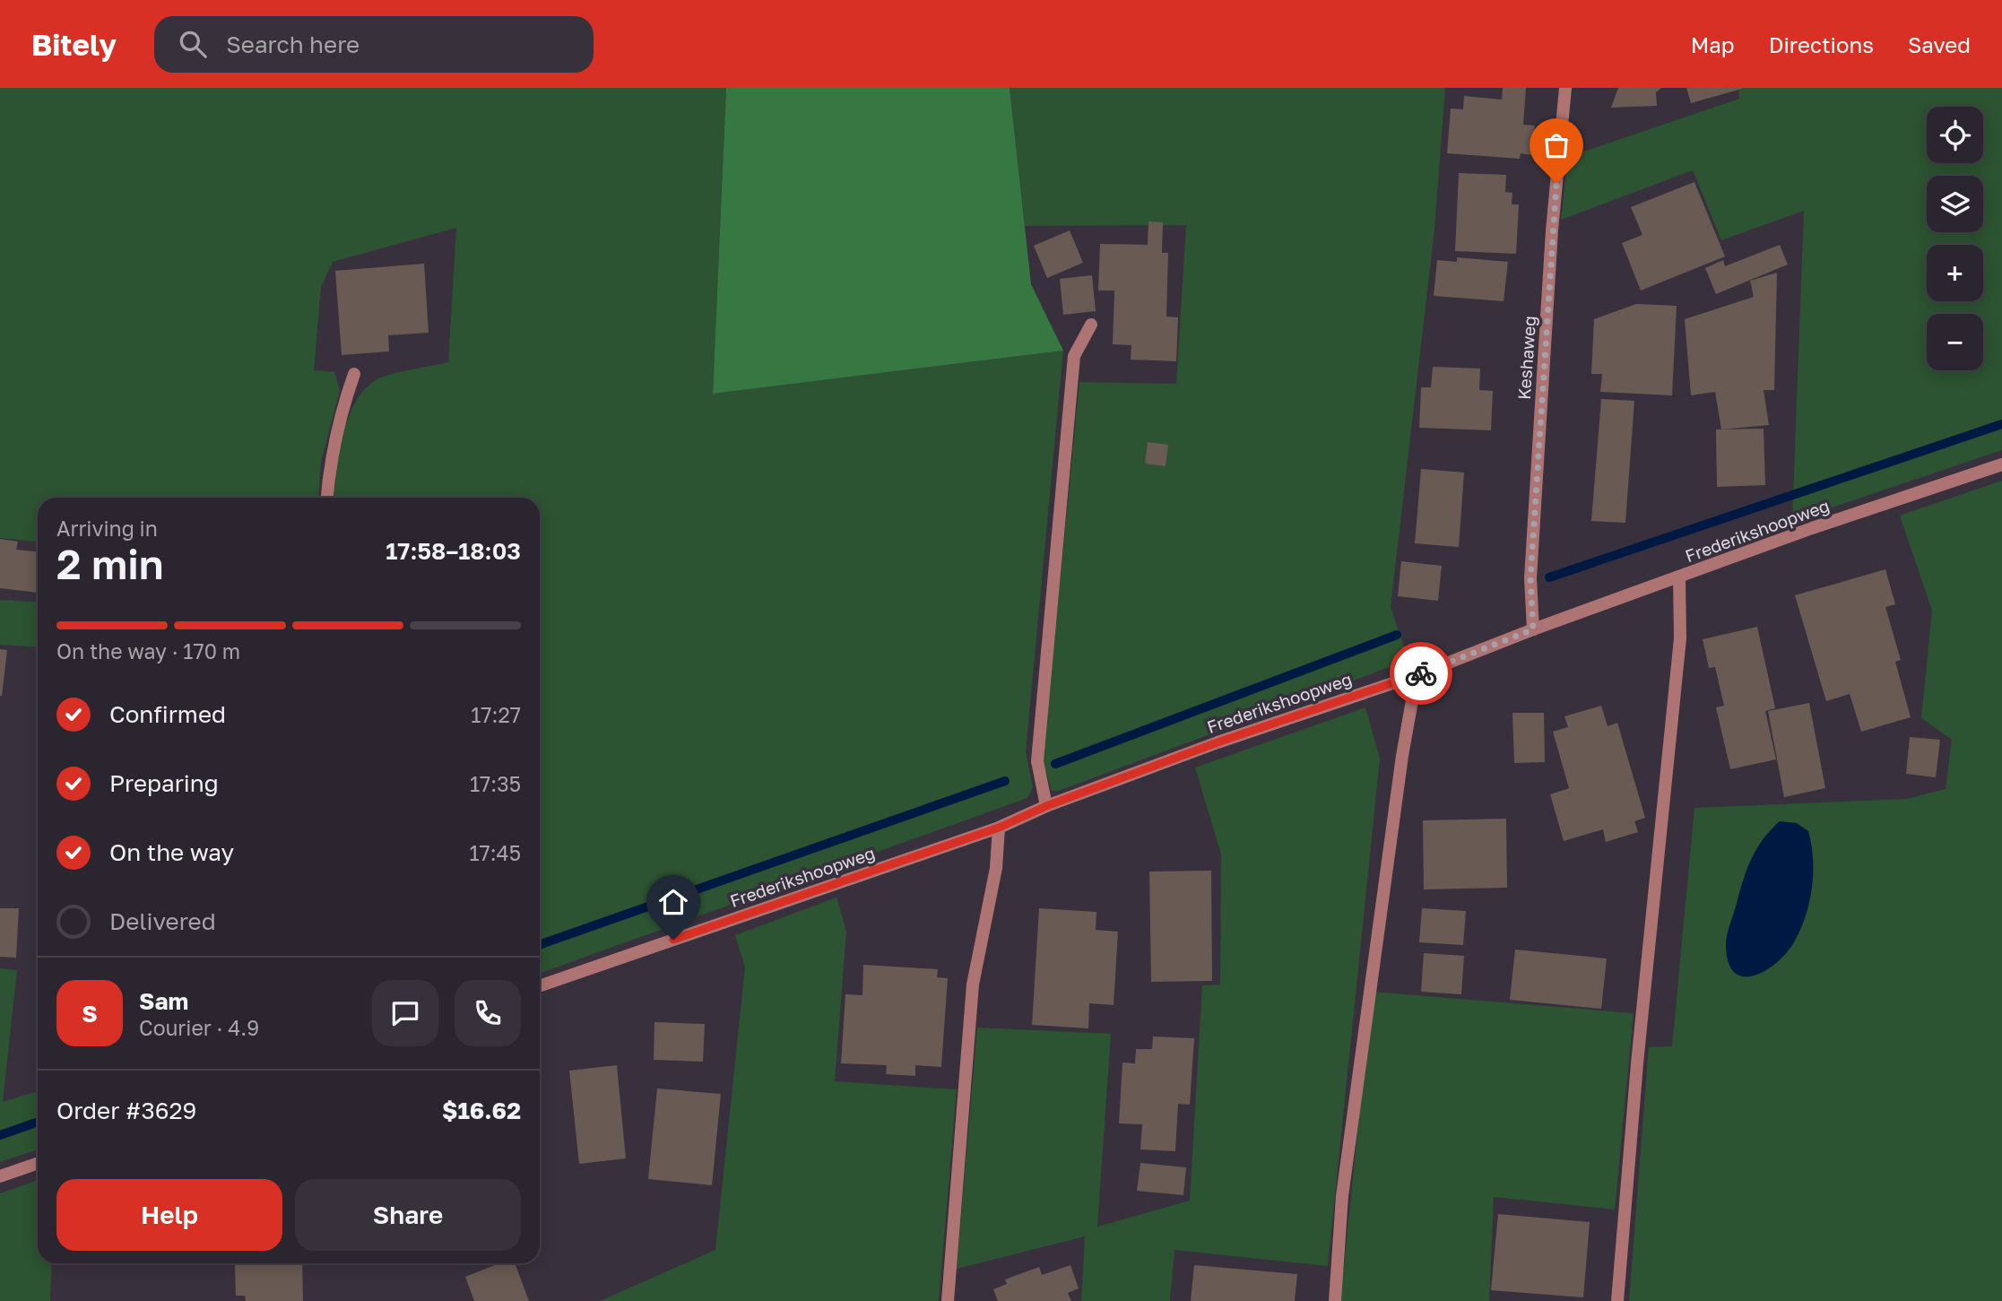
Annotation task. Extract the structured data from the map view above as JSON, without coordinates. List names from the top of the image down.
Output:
{
  "streets": {
    "street": ["Keshaweg", "Frederikshoopweg"]
  },
  "crossings": [
    ["Keshaweg", "Frederikshoopweg"]
  ],
  "page": {
    "header": "Bitely",
    "search": "Search here",
    "nav": ["Map", "Directions", "Saved"],
    "map_buttons": ["+", "−"],
    "heading": ["2 min", "Arriving in", "17:58–18:03"],
    "panel": [
      "Sam",
      "Courier · 4.9",
      "Order #3629",
      "$16.62"
    ],
    "bar": "On the way · 170 m",
    "list": [
      ["Confirmed", "17:27"],
      ["Preparing", "17:35"],
      ["On the way", "17:45"],
      "Delivered"
    ],
    "round": "S",
    "buttons": ["Help", "Share"]
  }
}
